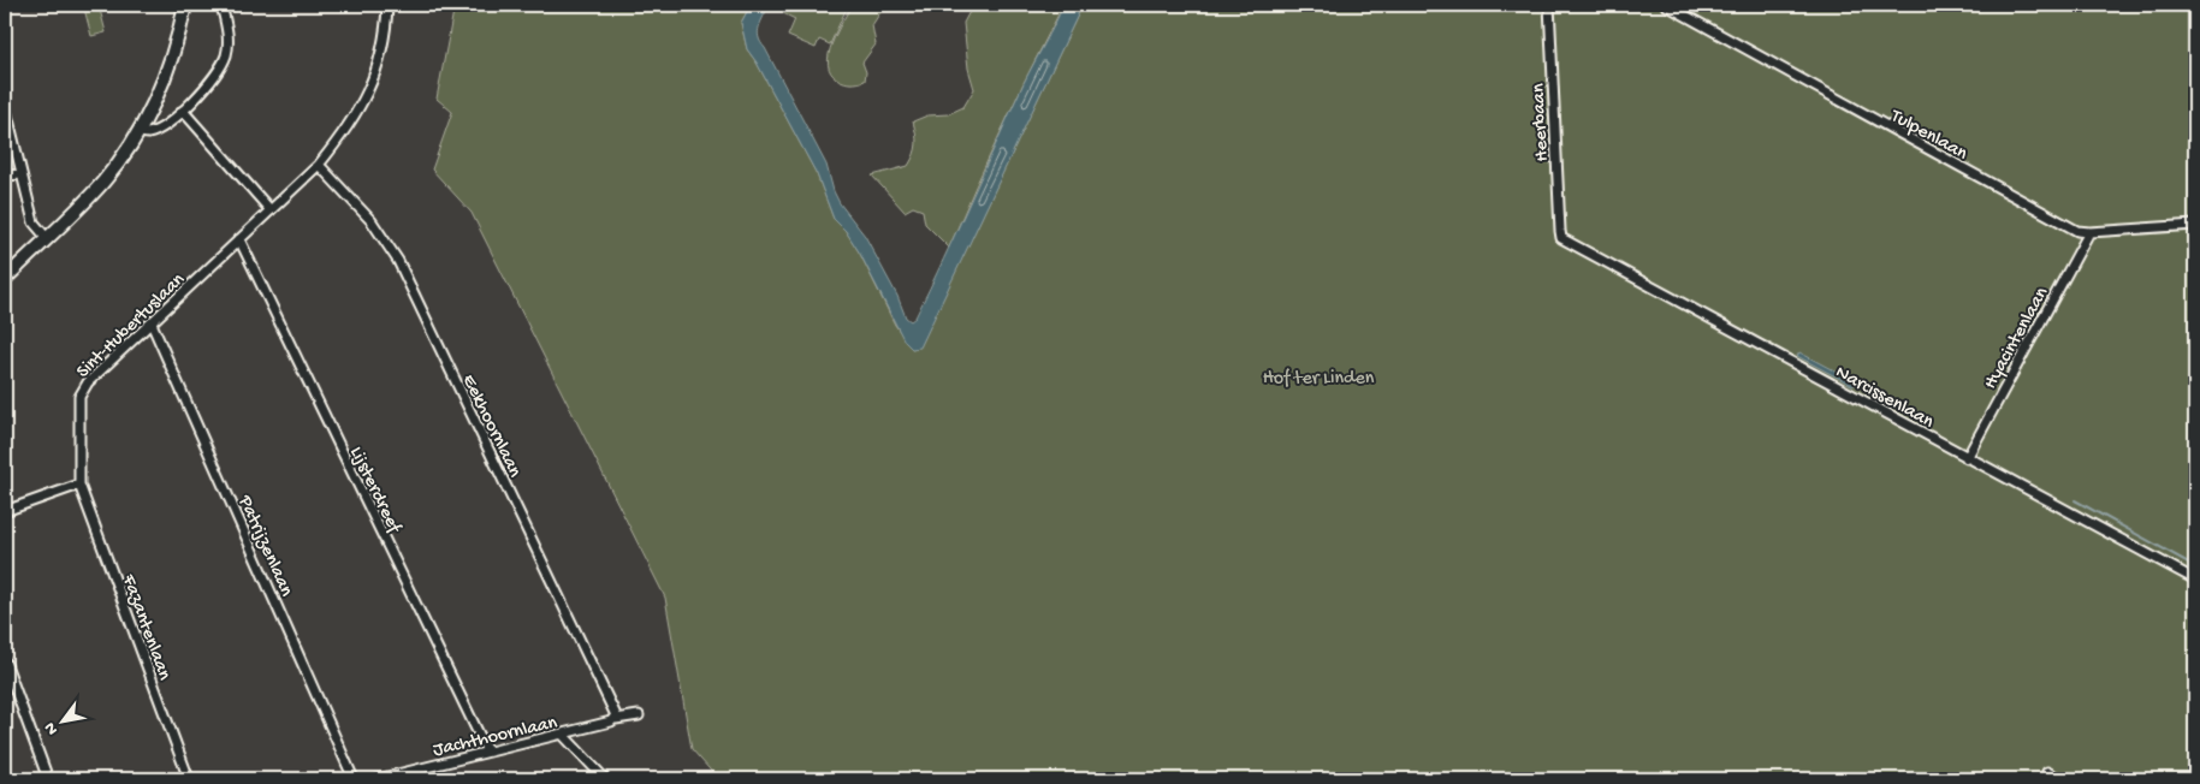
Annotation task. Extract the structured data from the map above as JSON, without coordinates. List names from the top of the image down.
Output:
{
  "streets": {
    "street": [
      "Heerbaan",
      "Tulpenlaan",
      "Sint-Hubertuslaan",
      "Hyacintenlaan",
      "Narcissenlaan",
      "Eekhoornlaan",
      "Lijsterdreef",
      "Patrijzenlaan",
      "Fazantenlaan",
      "Jachthoornlaan"
    ]
  },
  "crossings": [
    ["Heerbaan", "Narcissenlaan"],
    ["Tulpenlaan", "Hyacintenlaan"],
    ["Sint-Hubertuslaan", "Eekhoornlaan"],
    ["Sint-Hubertuslaan", "Lijsterdreef"],
    ["Sint-Hubertuslaan", "Patrijzenlaan"],
    ["Sint-Hubertuslaan", "Fazantenlaan"],
    ["Hyacintenlaan", "Narcissenlaan"],
    ["Eekhoornlaan", "Jachthoornlaan"],
    ["Lijsterdreef", "Jachthoornlaan"]
  ],
  "parks": ["Hof ter Linden"],
  "north": "bottom left"
}
